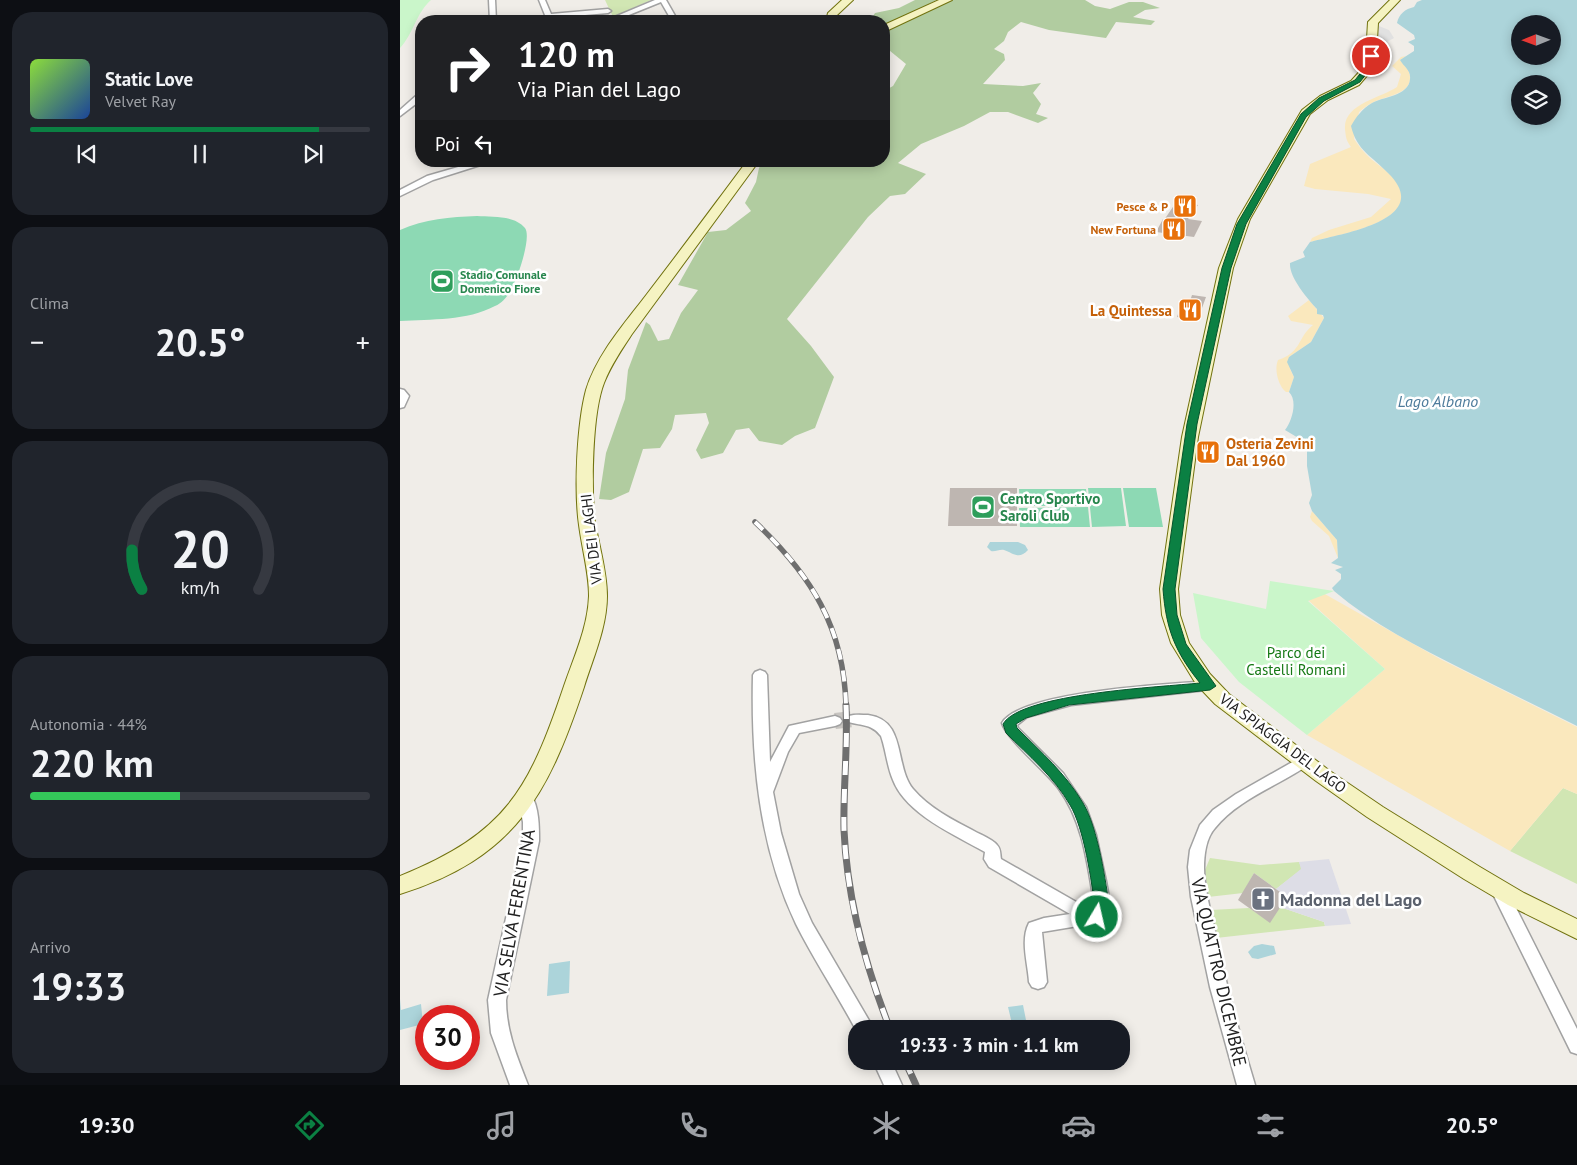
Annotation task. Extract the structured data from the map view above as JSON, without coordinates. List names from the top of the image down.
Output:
{
  "streets": {
    "street": [
      "VIA DEI LAGHI",
      "VIA SPIAGGIA DEL LAGO",
      "VIA SELVA FERENTINA",
      "VIA QUATTRO DICEMBRE"
    ]
  },
  "crossings": [
    ["VIA DEI LAGHI", "VIA SELVA FERENTINA"],
    ["VIA SPIAGGIA DEL LAGO", "VIA QUATTRO DICEMBRE"]
  ],
  "water": ["Lago Albano"],
  "parks": ["Parco dei Castelli Romani"],
  "places": {
    "restaurant": [
      "Pesce & P",
      "New Fortuna",
      "La Quintessa",
      "Osteria Zevini Dal 1960"
    ],
    "sports": ["Stadio Comunale Domenico Fiore", "Centro Sportivo Saroli Club"],
    "church": ["Madonna del Lago"]
  },
  "north": "left",
  "page": {
    "turn": ["120 m", "Via Pian del Lago"],
    "song": ["Static Love", "Velvet Ray"],
    "then": "Poi",
    "tile": [
      "Clima",
      ["Autonomia · 44%", "220 km"],
      ["Arrivo", "19:33"]
    ],
    "heat": ["−", "20.5°", "+"],
    "limit": "30",
    "trip": "19:33 · 3 min · 1.1 km",
    "tabs": ["19:30", "20.5°"],
    "gauge": ["20", "km/h"]
  }
}
